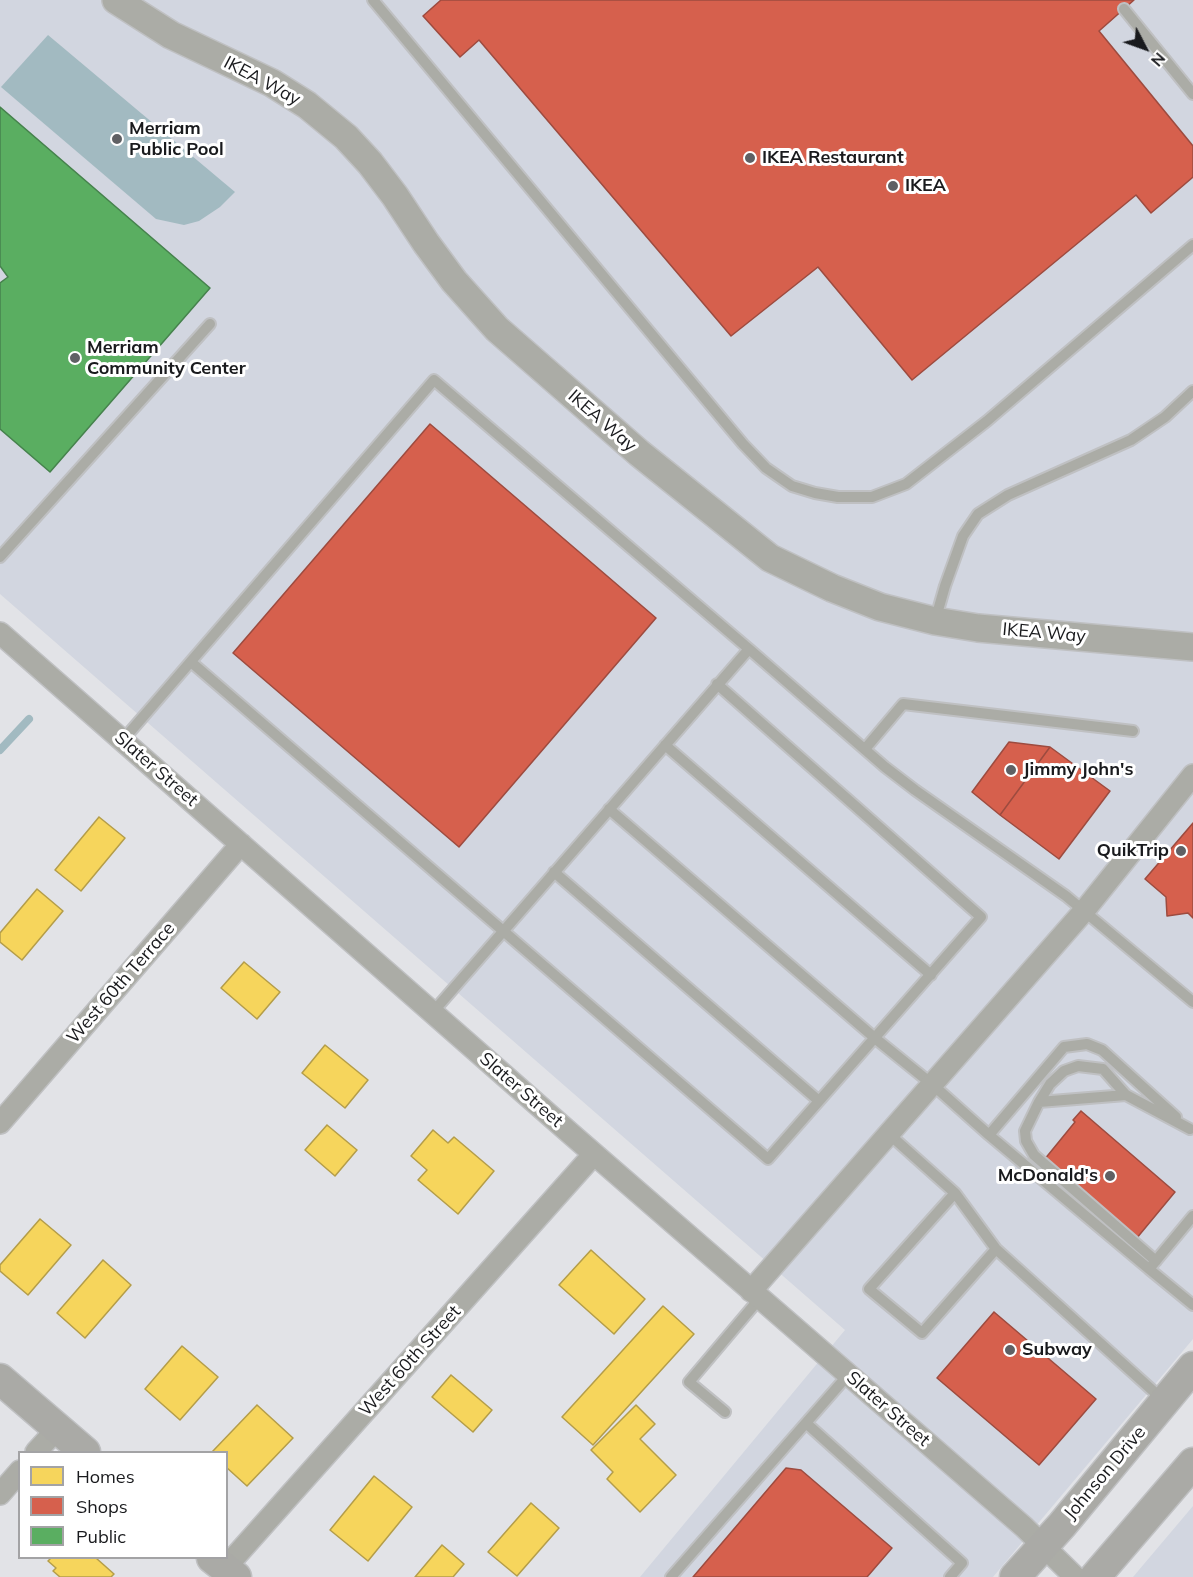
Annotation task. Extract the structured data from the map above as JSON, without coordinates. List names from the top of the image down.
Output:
{
  "streets": {
    "main road": ["Johnson Drive"],
    "street": [
      "IKEA Way",
      "Slater Street",
      "West 60th Terrace",
      "West 60th Street"
    ]
  },
  "crossings": [
    ["Slater Street", "West 60th Terrace"],
    ["Slater Street", "West 60th Street"],
    ["Slater Street", "Johnson Drive"]
  ],
  "places": [
    "Merriam Public Pool",
    "IKEA Restaurant",
    "IKEA",
    "Merriam Community Center",
    "Jimmy John's",
    "QuikTrip",
    "McDonald's",
    "Subway"
  ],
  "legend": ["Homes", "Shops", "Public"],
  "north": "bottom right"
}
